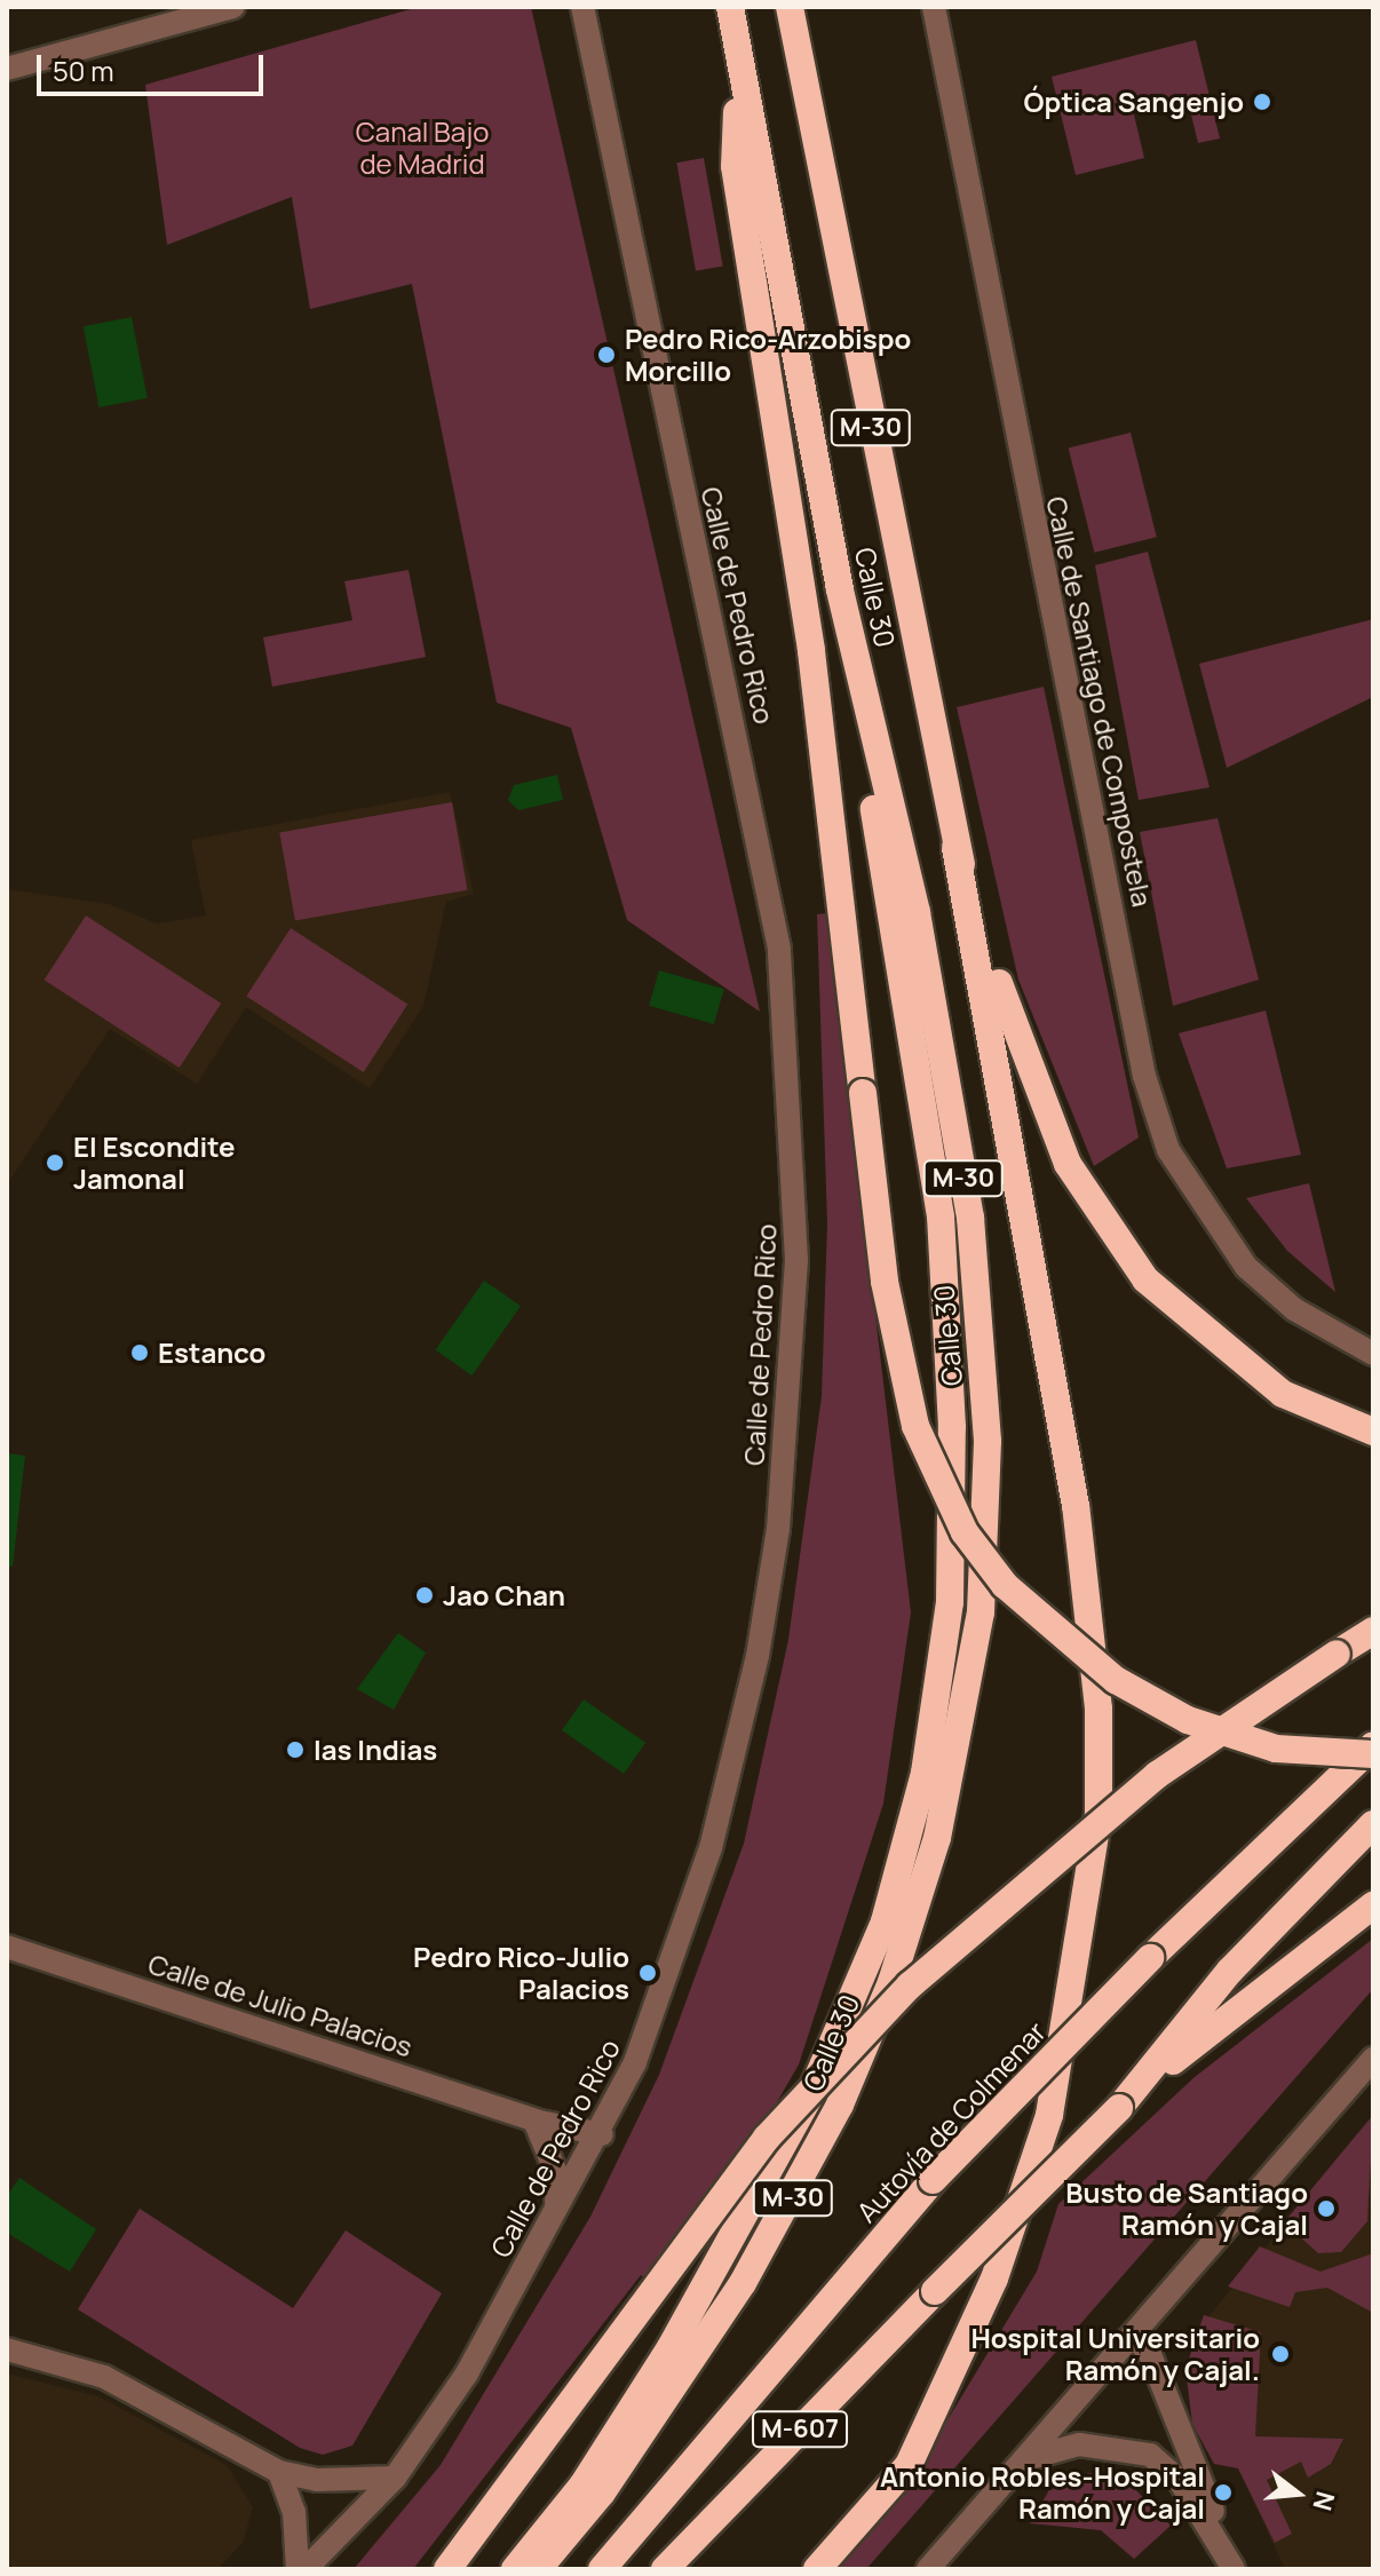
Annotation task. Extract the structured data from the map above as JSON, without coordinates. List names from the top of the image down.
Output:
{
  "streets": {
    "highway": [
      "M-30",
      "Calle 30",
      "Autovía de Colmenar",
      "M-607"
    ],
    "street": ["Calle de Pedro Rico", "Calle de Santiago de Compostela", "Calle de Julio Palacios"]
  },
  "crossings": [
    ["Calle de Pedro Rico", "Calle de Julio Palacios"]
  ],
  "parks": ["Canal Bajo de Madrid"],
  "places": [
    "Óptica Sangenjo",
    "Pedro Rico-Arzobispo Morcillo",
    "El Escondite Jamonal",
    "Estanco",
    "Jao Chan",
    "las Indias",
    "Pedro Rico-Julio Palacios",
    "Busto de Santiago Ramón y Cajal",
    "Hospital Universitario Ramón y Cajal.",
    "Antonio Robles-Hospital Ramón y Cajal"
  ],
  "scale_bar": "50 m",
  "north": "right"
}
